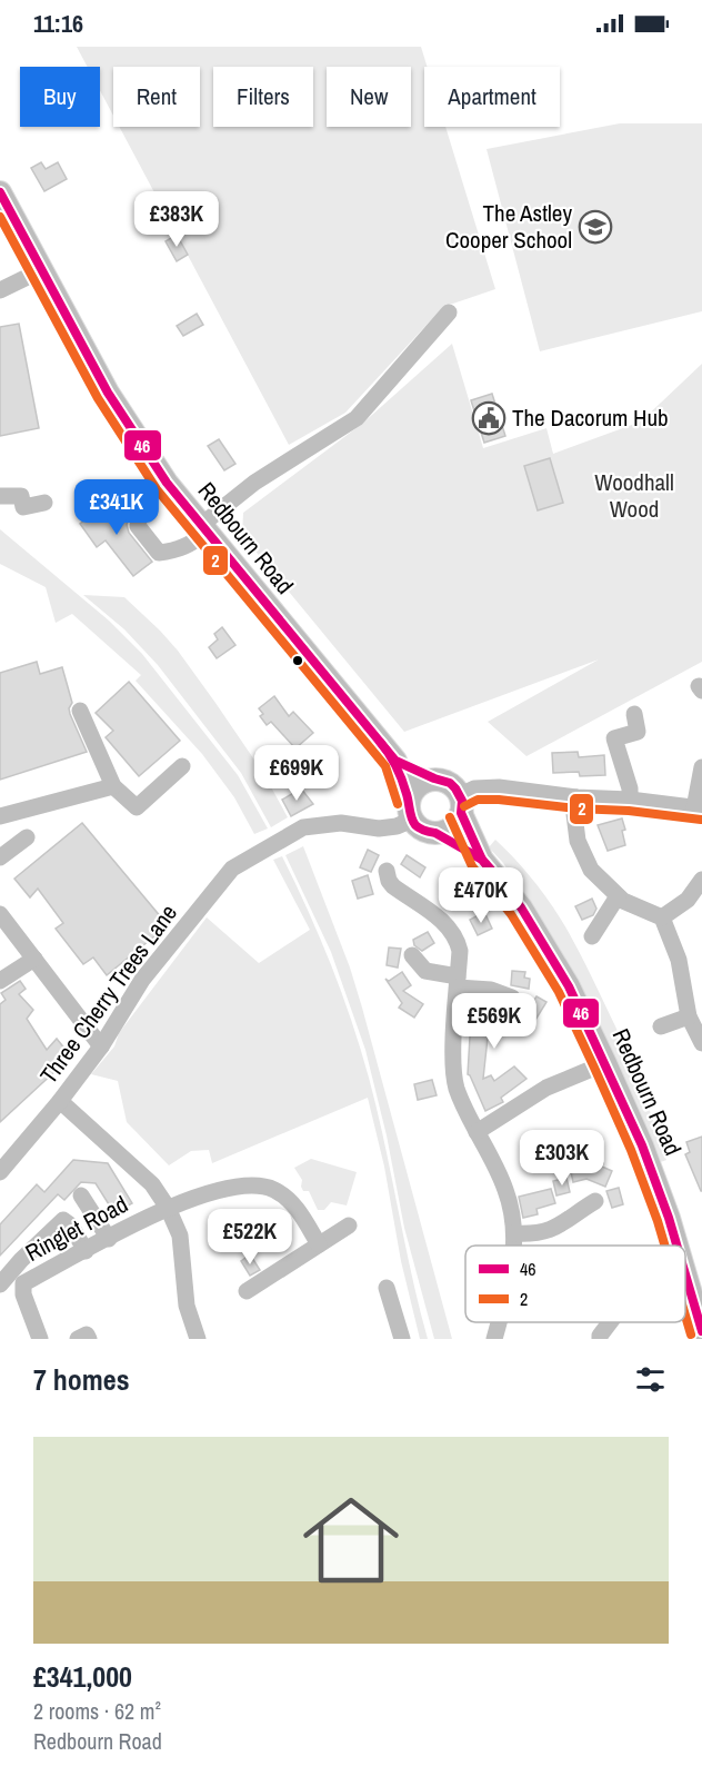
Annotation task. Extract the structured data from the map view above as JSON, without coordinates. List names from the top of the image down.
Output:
{
  "streets": {
    "main road": ["Redbourn Road"],
    "street": ["Three Cherry Trees Lane", "Ringlet Road"]
  },
  "crossings": [
    ["Redbourn Road", "Three Cherry Trees Lane"]
  ],
  "parks": ["Woodhall Wood"],
  "places": {
    "school or university": ["The Astley Cooper School"],
    "public building": ["The Dacorum Hub"]
  },
  "lines": ["transit line 46", "transit line 2"],
  "legend": ["46", "2"],
  "page": {
    "status": "11:16",
    "chip": [
      "Buy",
      "Rent",
      "Filters",
      "New",
      "Apartment"
    ],
    "price": [
      "£383K",
      "£341K",
      "£699K",
      "£470K",
      "£569K",
      "£303K",
      "£522K"
    ],
    "heading": "7 homes",
    "list": [
      {
        "name": "£341,000",
        "note": "2 rooms · 62 m² · Redbourn Road"
      }
    ]
  }
}
